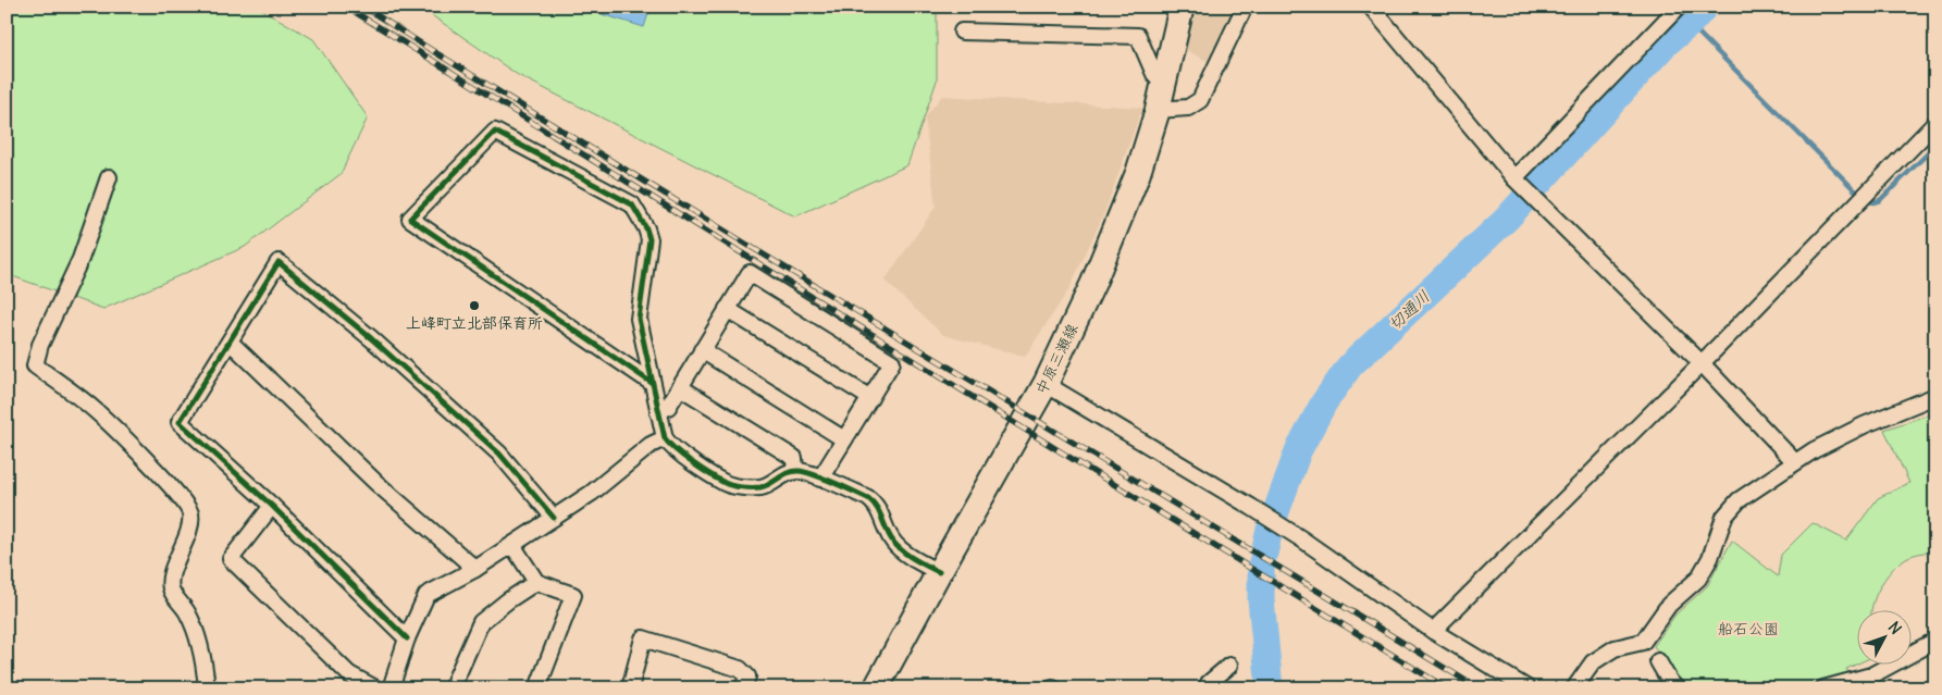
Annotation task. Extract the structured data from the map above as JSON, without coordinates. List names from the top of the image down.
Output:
{
  "streets": {
    "main road": ["中原三瀬線"]
  },
  "water": ["切通川"],
  "parks": ["船石公園"],
  "places": ["上峰町立北部保育所"],
  "north": "top right"
}
